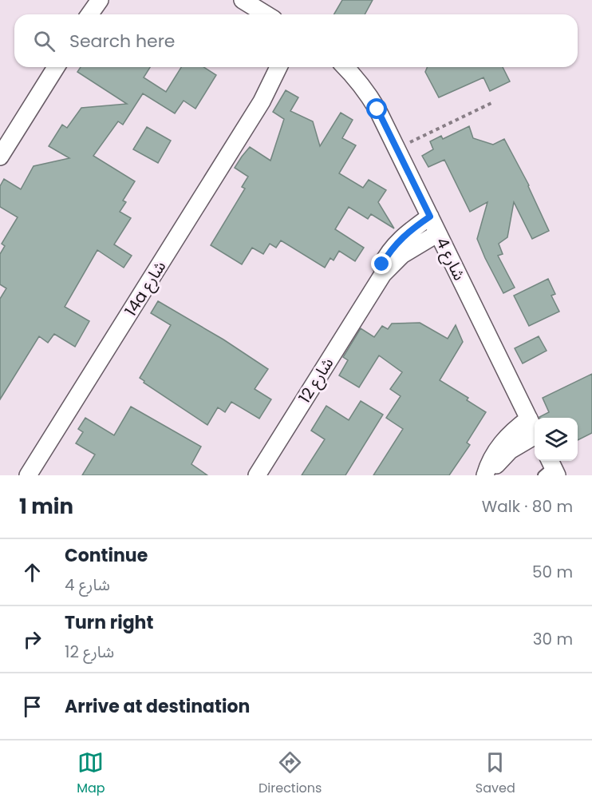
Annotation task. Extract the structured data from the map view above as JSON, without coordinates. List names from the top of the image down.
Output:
{
  "streets": {
    "street": ["شارع 4", "14a شارع", "شارع 12"]
  },
  "crossings": [
    ["شارع 4", "شارع 12"]
  ],
  "page": {
    "search": "Search here",
    "heading": ["1 min", "Walk · 80 m"],
    "list": [
      ["Continue", "شارع 4", "50 m"],
      ["Turn right", "شارع 12", "30 m"],
      "Arrive at destination"
    ],
    "nav": ["Map", "Directions", "Saved"]
  }
}
